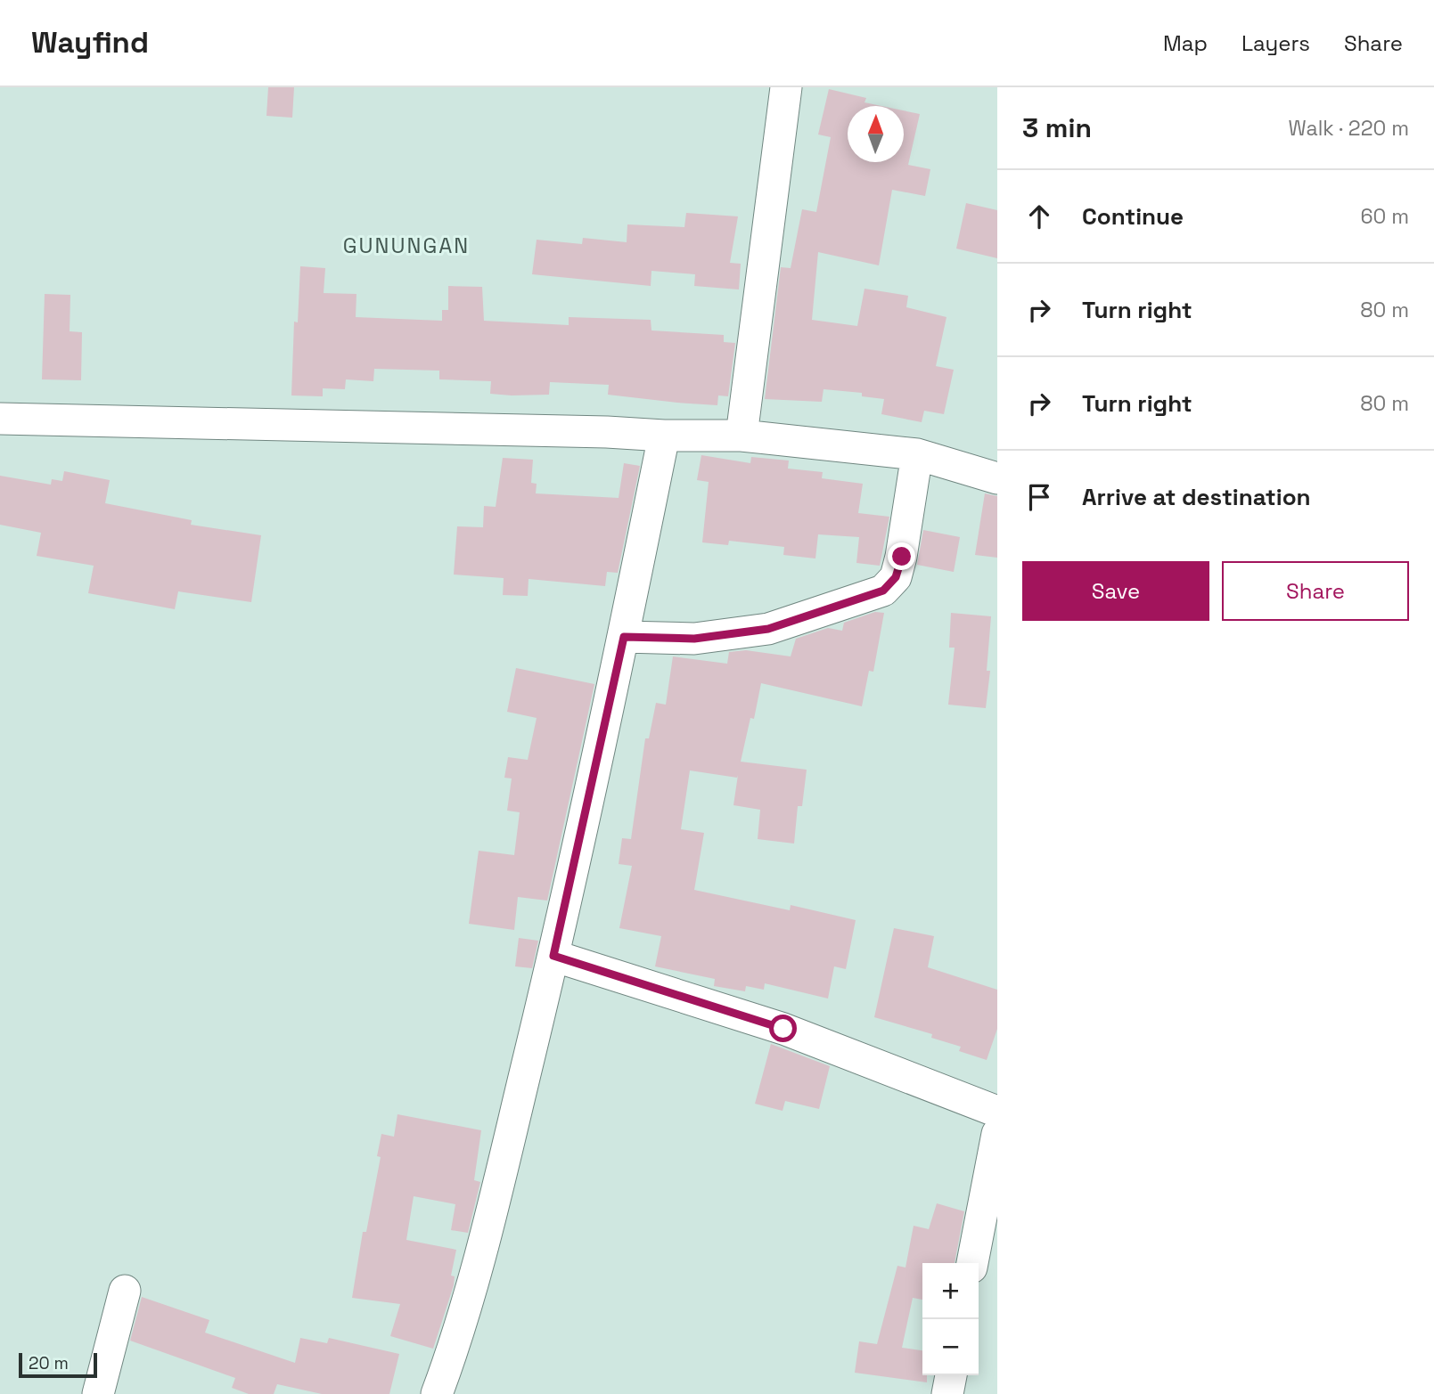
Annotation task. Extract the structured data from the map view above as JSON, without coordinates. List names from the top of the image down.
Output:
{
  "districts": ["GUNUNGAN"],
  "scale_bar": "20 m",
  "north": "top",
  "page": {
    "header": "Wayfind",
    "nav": ["Map", "Layers", "Share"],
    "heading": ["3 min", "Walk · 220 m"],
    "list": [
      ["Continue", "60 m"],
      ["Turn right", "80 m"],
      ["Turn right", "80 m"],
      "Arrive at destination"
    ],
    "buttons": ["Save", "Share"],
    "map_buttons": ["+", "−"],
    "scale": "20 m"
  }
}
